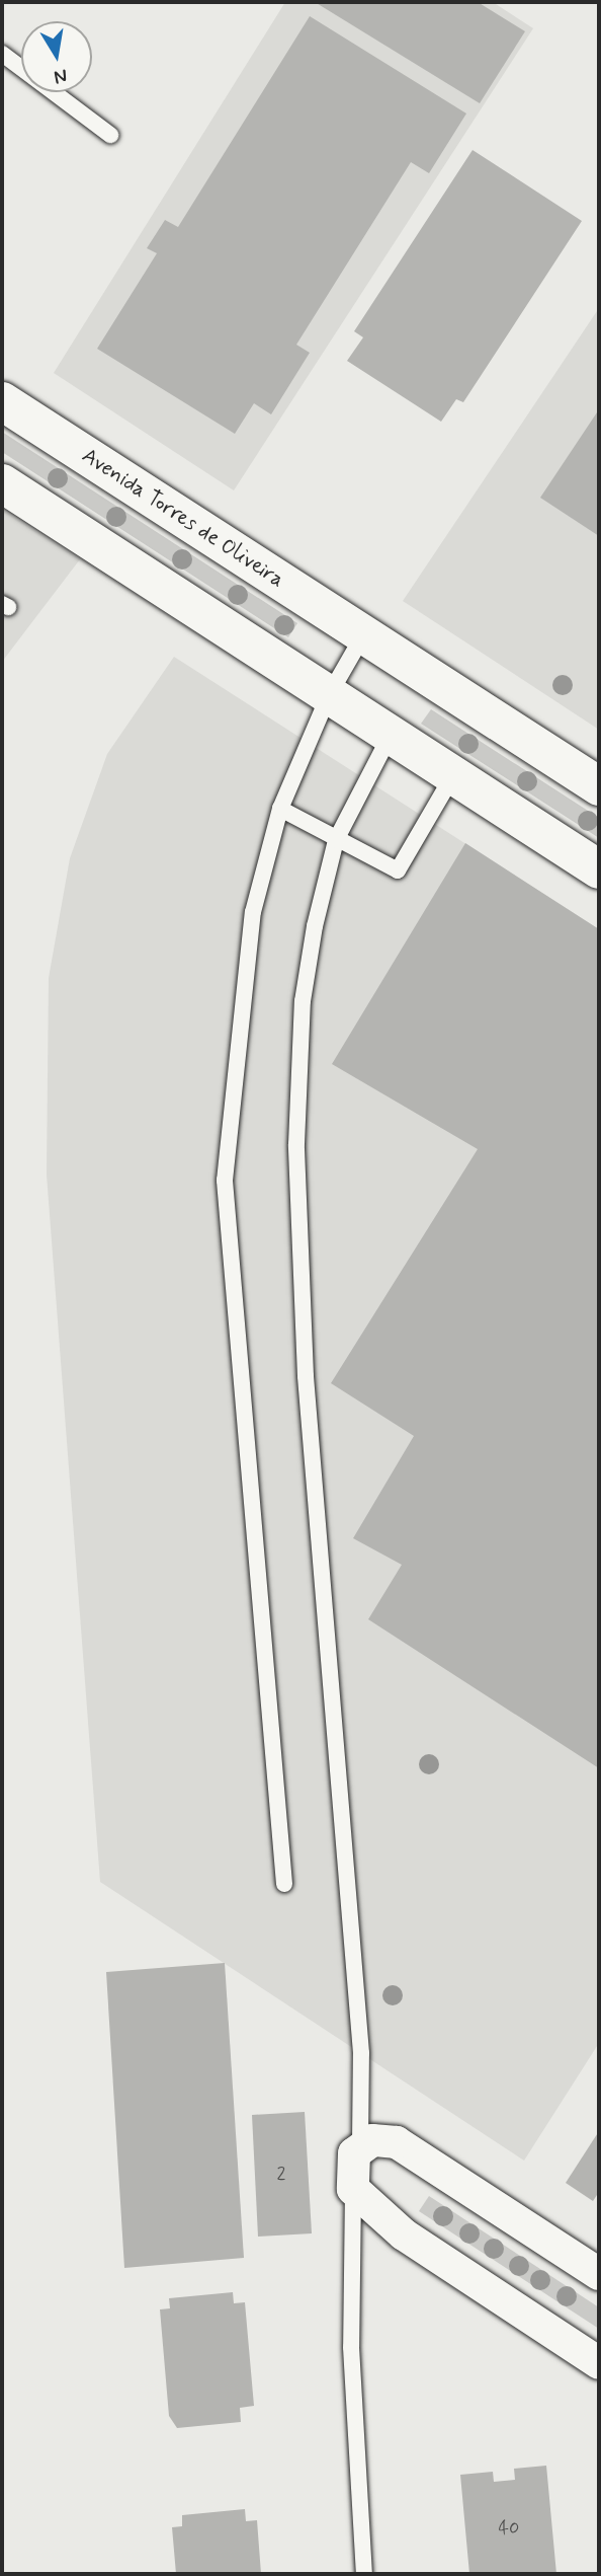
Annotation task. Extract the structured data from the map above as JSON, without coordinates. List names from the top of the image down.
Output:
{
  "streets": {
    "street": ["Avenida Torres de Oliveira"]
  },
  "house_numbers": ["2", "40"],
  "north": "bottom"
}
